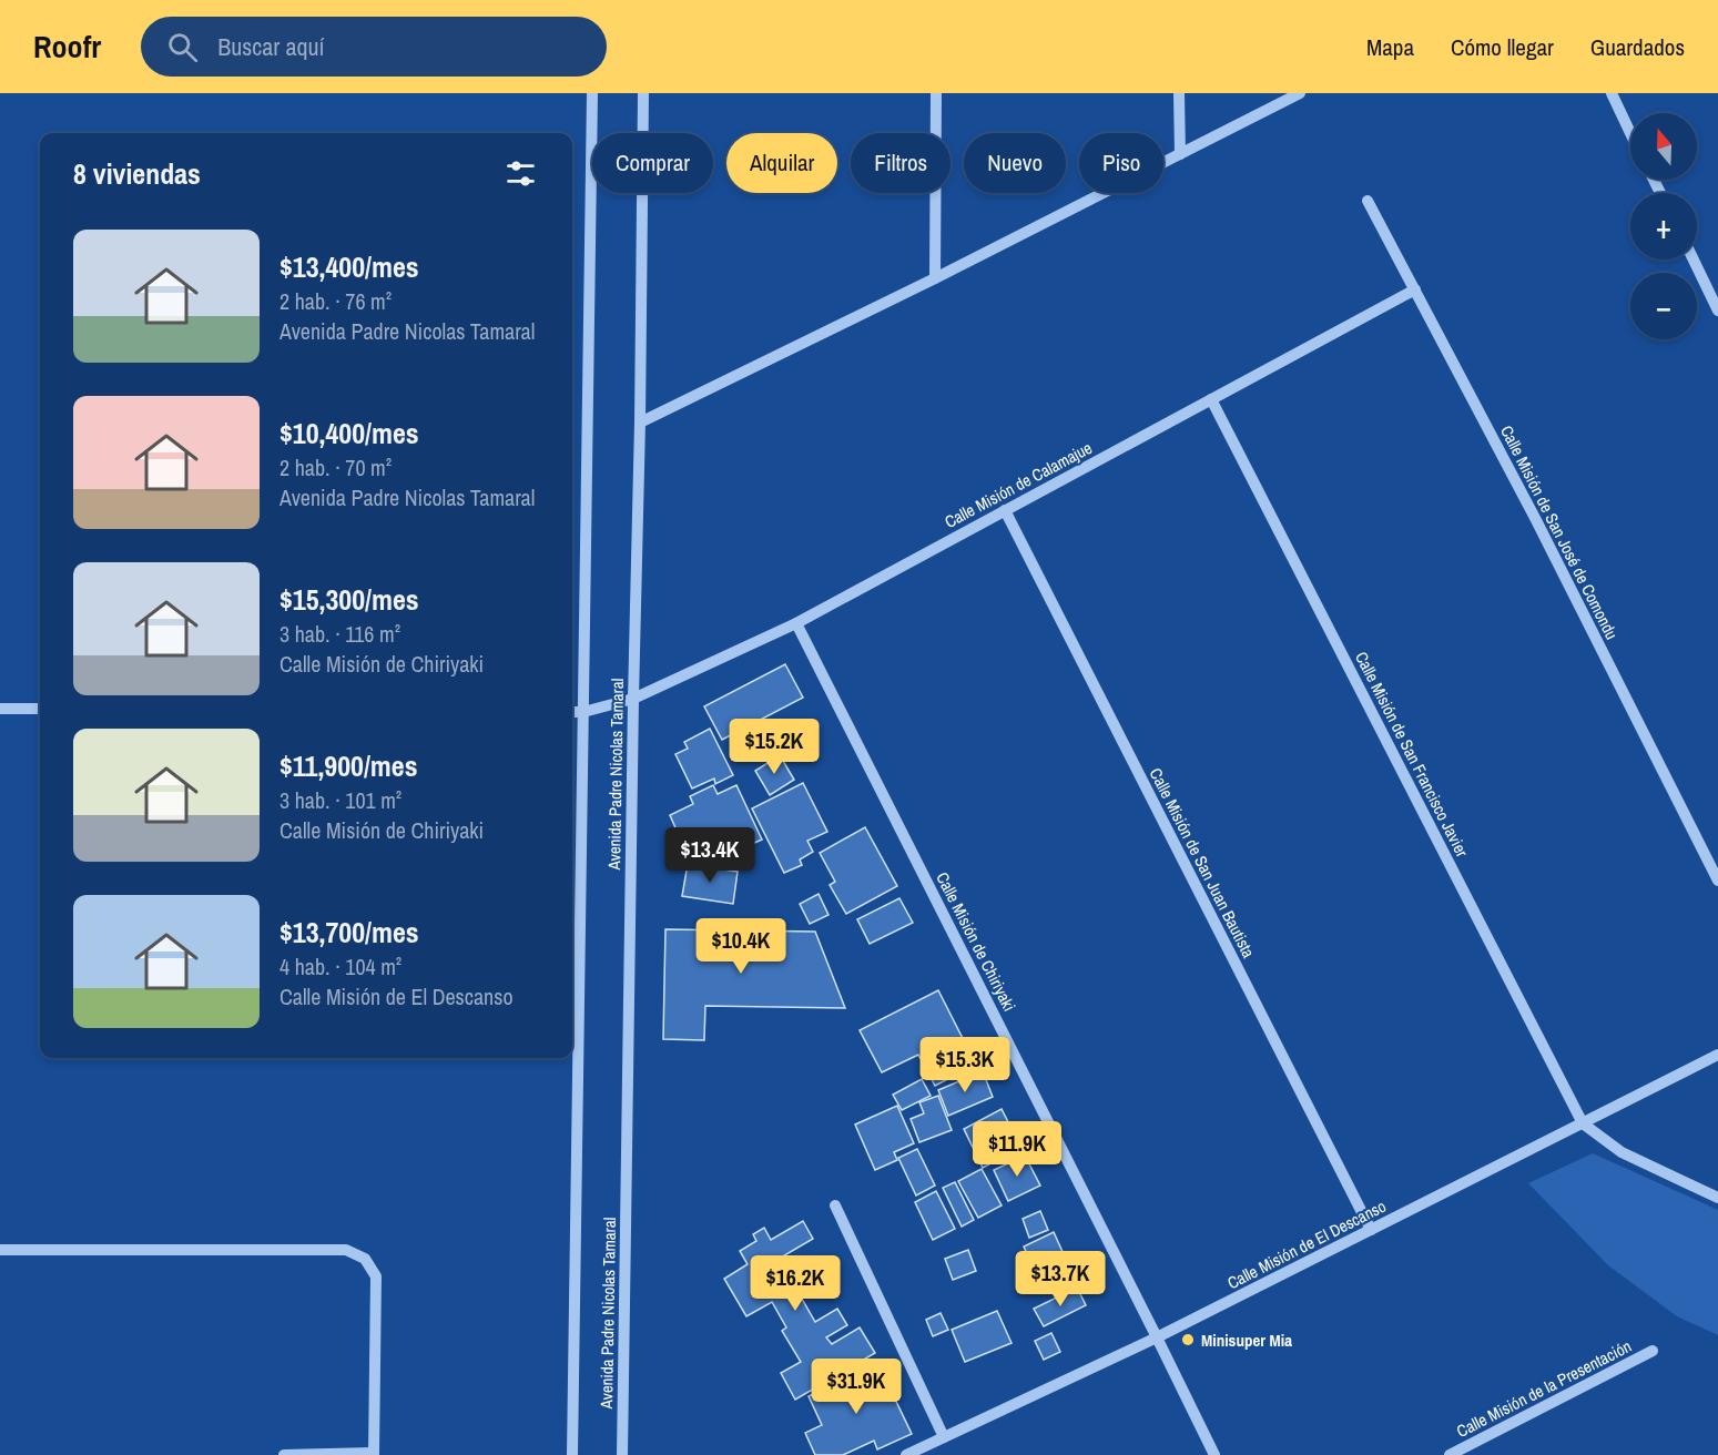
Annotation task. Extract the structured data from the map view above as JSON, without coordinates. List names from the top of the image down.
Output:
{
  "streets": {
    "street": [
      "Calle Misión de Calamajue",
      "Calle Misión de San José de Comondu",
      "Calle Misión de San Francisco Javier",
      "Avenida Padre Nicolas Tamaral",
      "Calle Misión de San Juan Bautista",
      "Calle Misión de Chiriyaki",
      "Calle Misión de El Descanso",
      "Calle Misión de la Presentación"
    ]
  },
  "crossings": [
    ["Calle Misión de Calamajue", "Calle Misión de San José de Comondu"],
    ["Calle Misión de Calamajue", "Calle Misión de San Francisco Javier"],
    ["Calle Misión de Calamajue", "Avenida Padre Nicolas Tamaral"],
    ["Calle Misión de Calamajue", "Calle Misión de San Juan Bautista"],
    ["Calle Misión de Calamajue", "Calle Misión de Chiriyaki"],
    ["Calle Misión de San Francisco Javier", "Calle Misión de El Descanso"],
    ["Calle Misión de San Juan Bautista", "Calle Misión de El Descanso"],
    ["Calle Misión de Chiriyaki", "Calle Misión de El Descanso"]
  ],
  "places": ["Minisuper Mia"],
  "north": "top",
  "page": {
    "header": "Roofr",
    "search": "Buscar aquí",
    "nav": ["Mapa", "Cómo llegar", "Guardados"],
    "map_buttons": ["+", "−"],
    "chip": [
      "Comprar",
      "Alquilar",
      "Filtros",
      "Nuevo",
      "Piso"
    ],
    "heading": "8 viviendas",
    "list": [
      {
        "name": "$13,400/mes",
        "note": "2 hab. · 76 m² · Avenida Padre Nicolas Tamaral"
      },
      {
        "name": "$10,400/mes",
        "note": "2 hab. · 70 m² · Avenida Padre Nicolas Tamaral"
      },
      {
        "name": "$15,300/mes",
        "note": "3 hab. · 116 m² · Calle Misión de Chiriyaki"
      },
      {
        "name": "$11,900/mes",
        "note": "3 hab. · 101 m² · Calle Misión de Chiriyaki"
      },
      {
        "name": "$13,700/mes",
        "note": "4 hab. · 104 m² · Calle Misión de El Descanso"
      }
    ],
    "price": [
      "$15.2K",
      "$13.4K",
      "$10.4K",
      "$15.3K",
      "$11.9K",
      "$13.7K",
      "$16.2K",
      "$31.9K"
    ]
  }
}
